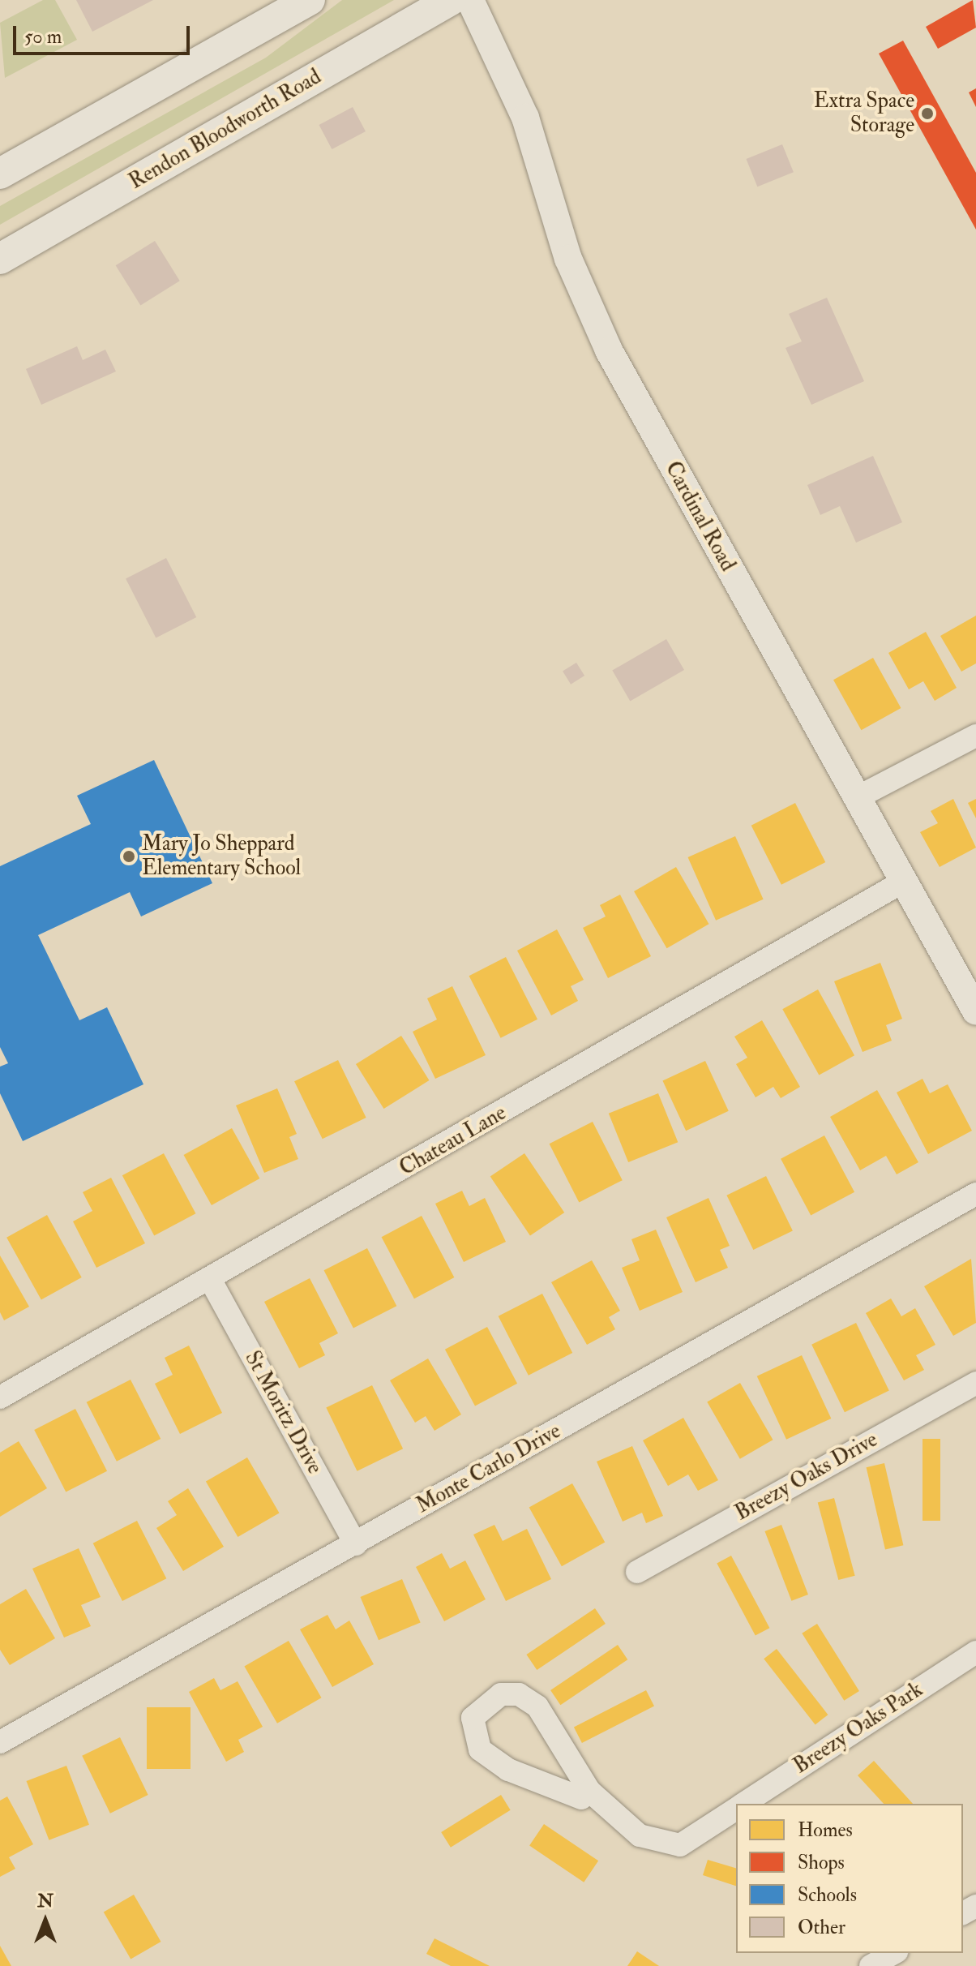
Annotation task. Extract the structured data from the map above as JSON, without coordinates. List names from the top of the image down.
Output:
{
  "streets": {
    "main road": ["Rendon Bloodworth Road"],
    "street": [
      "Cardinal Road",
      "Chateau Lane",
      "St Moritz Drive",
      "Monte Carlo Drive",
      "Breezy Oaks Drive",
      "Breezy Oaks Park"
    ]
  },
  "crossings": [
    ["Cardinal Road", "Chateau Lane"],
    ["Chateau Lane", "St Moritz Drive"],
    ["St Moritz Drive", "Monte Carlo Drive"]
  ],
  "places": ["Extra Space Storage", "Mary Jo Sheppard Elementary School"],
  "legend": [
    "Homes",
    "Shops",
    "Schools",
    "Other"
  ],
  "scale_bar": "50 m",
  "north": "top"
}
